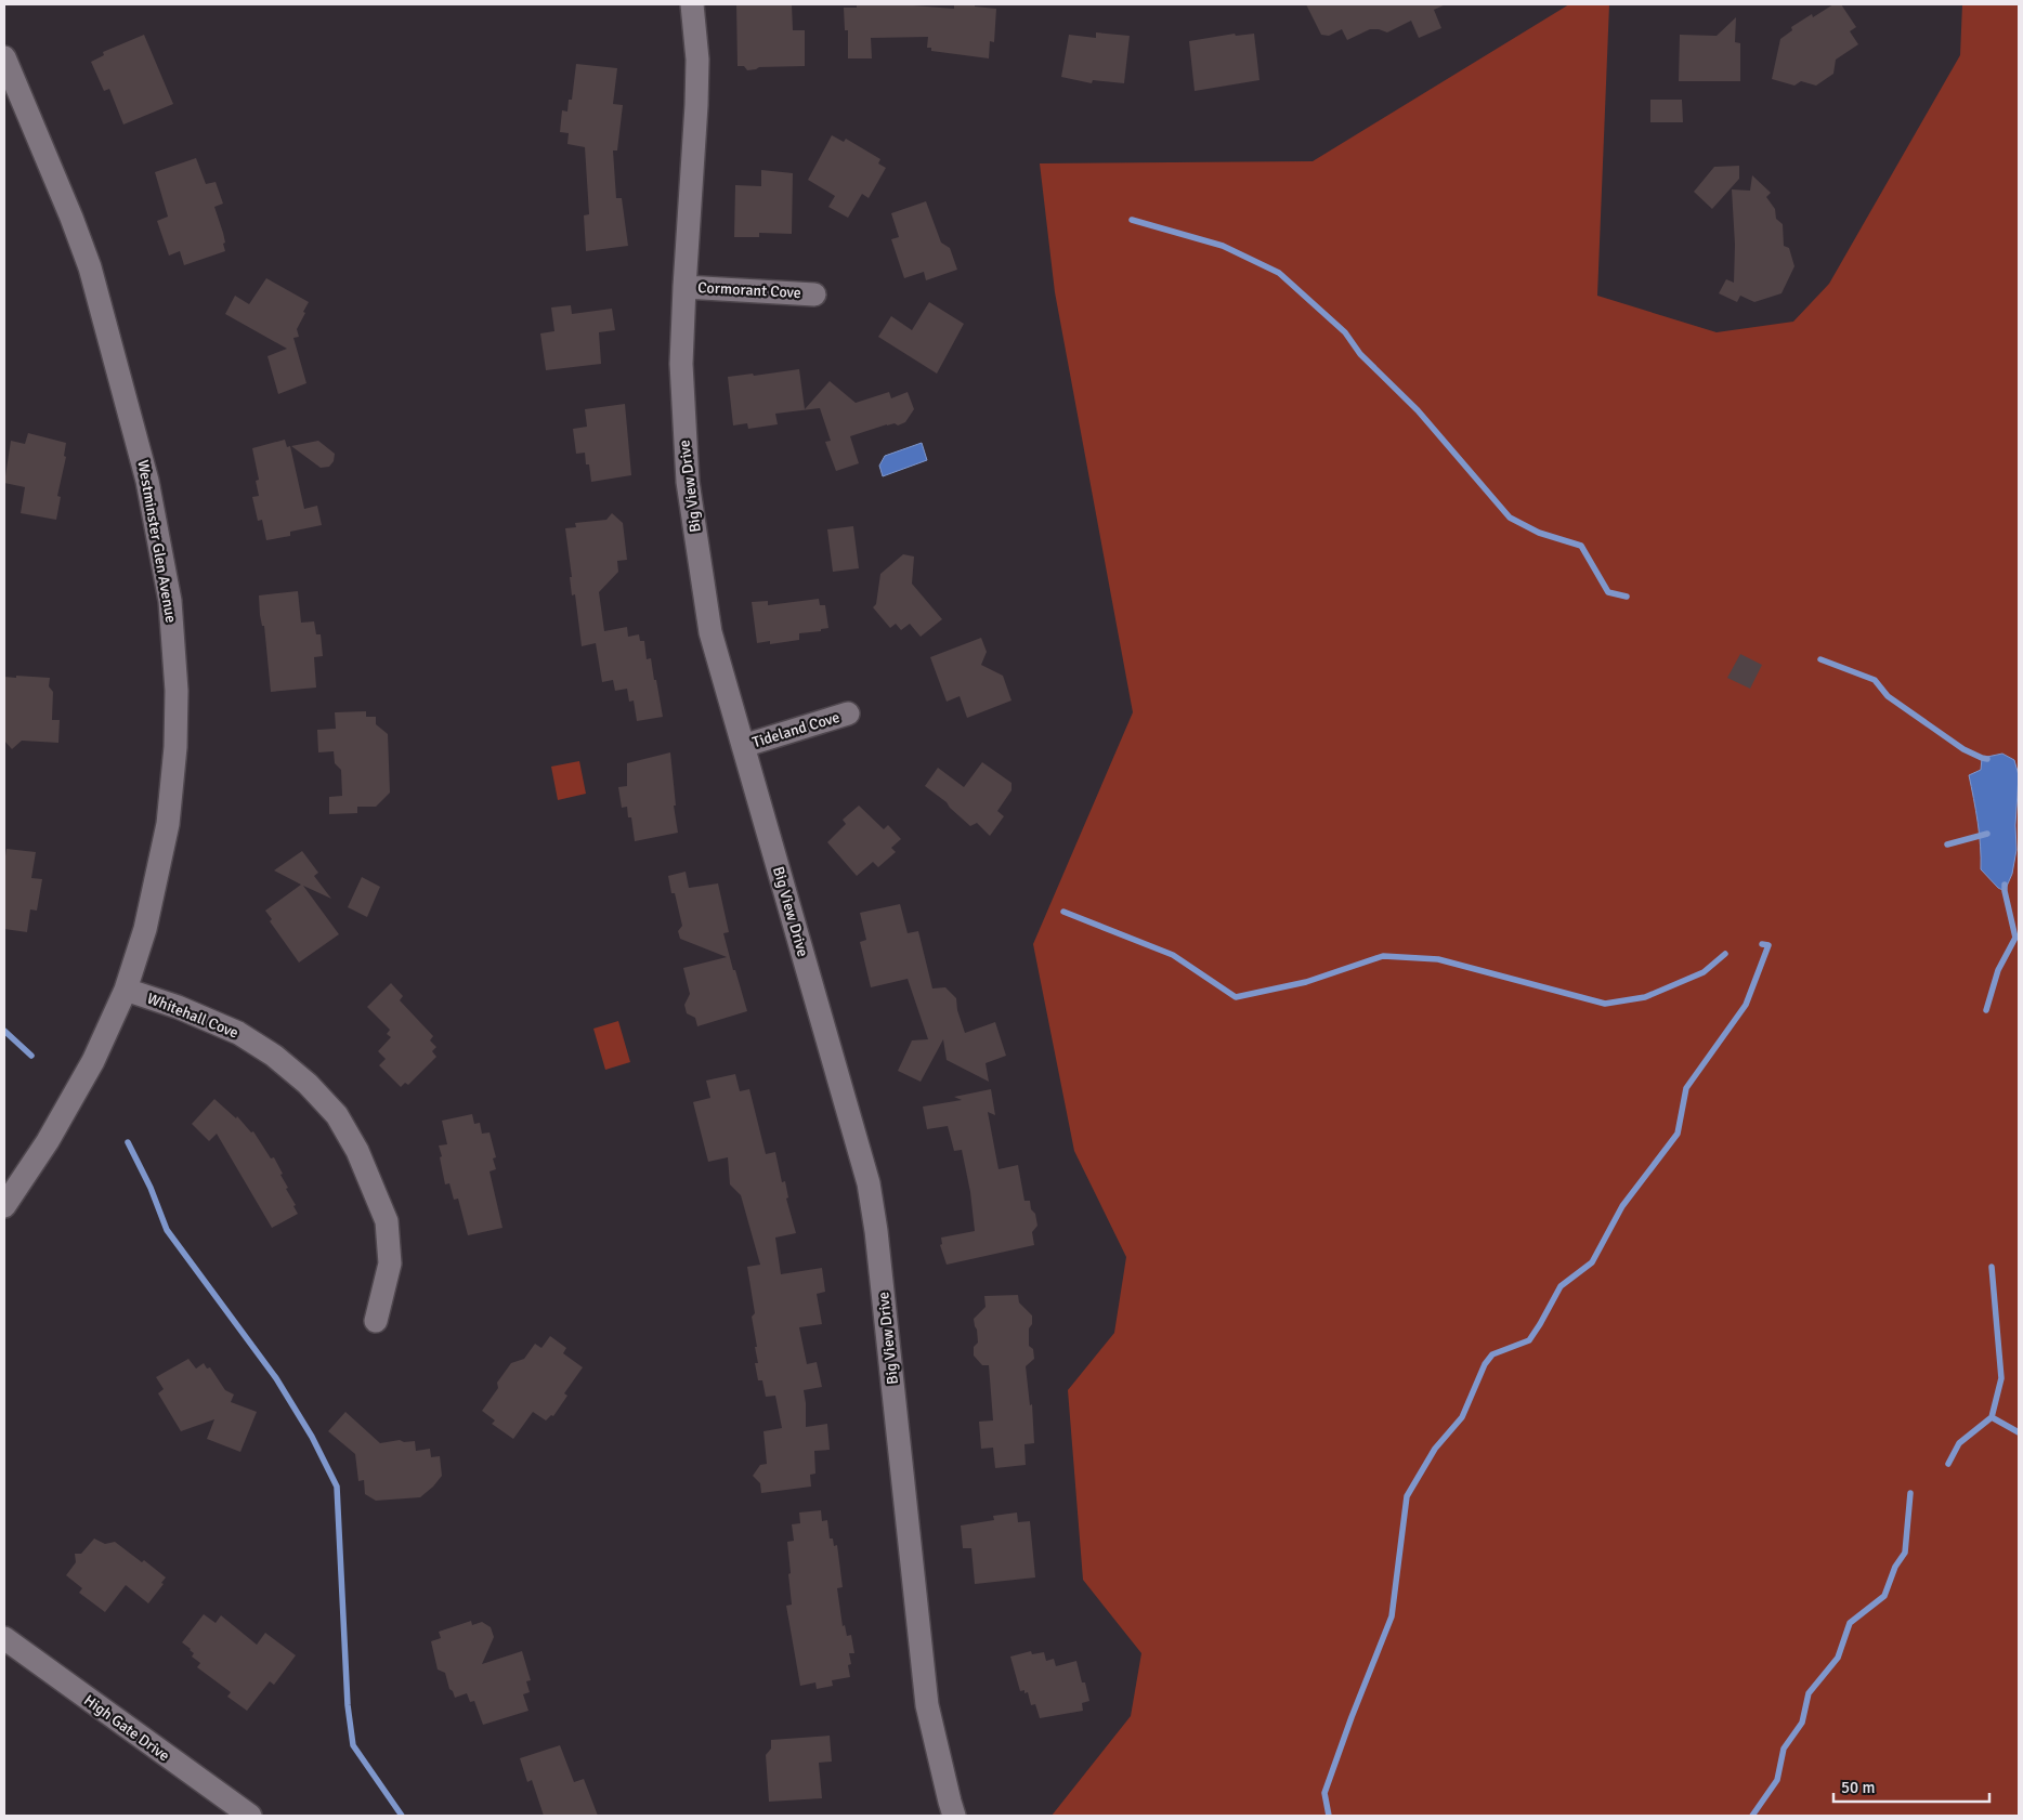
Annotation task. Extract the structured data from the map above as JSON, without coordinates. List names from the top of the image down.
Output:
{
  "streets": {
    "street": [
      "Cormorant Cove",
      "Big View Drive",
      "Westminster Glen Avenue",
      "Tideland Cove",
      "Whitehall Cove",
      "High Gate Drive"
    ]
  },
  "crossings": [
    ["Cormorant Cove", "Big View Drive"],
    ["Big View Drive", "Tideland Cove"],
    ["Westminster Glen Avenue", "Whitehall Cove"]
  ],
  "scale_bar": "50 m"
}
